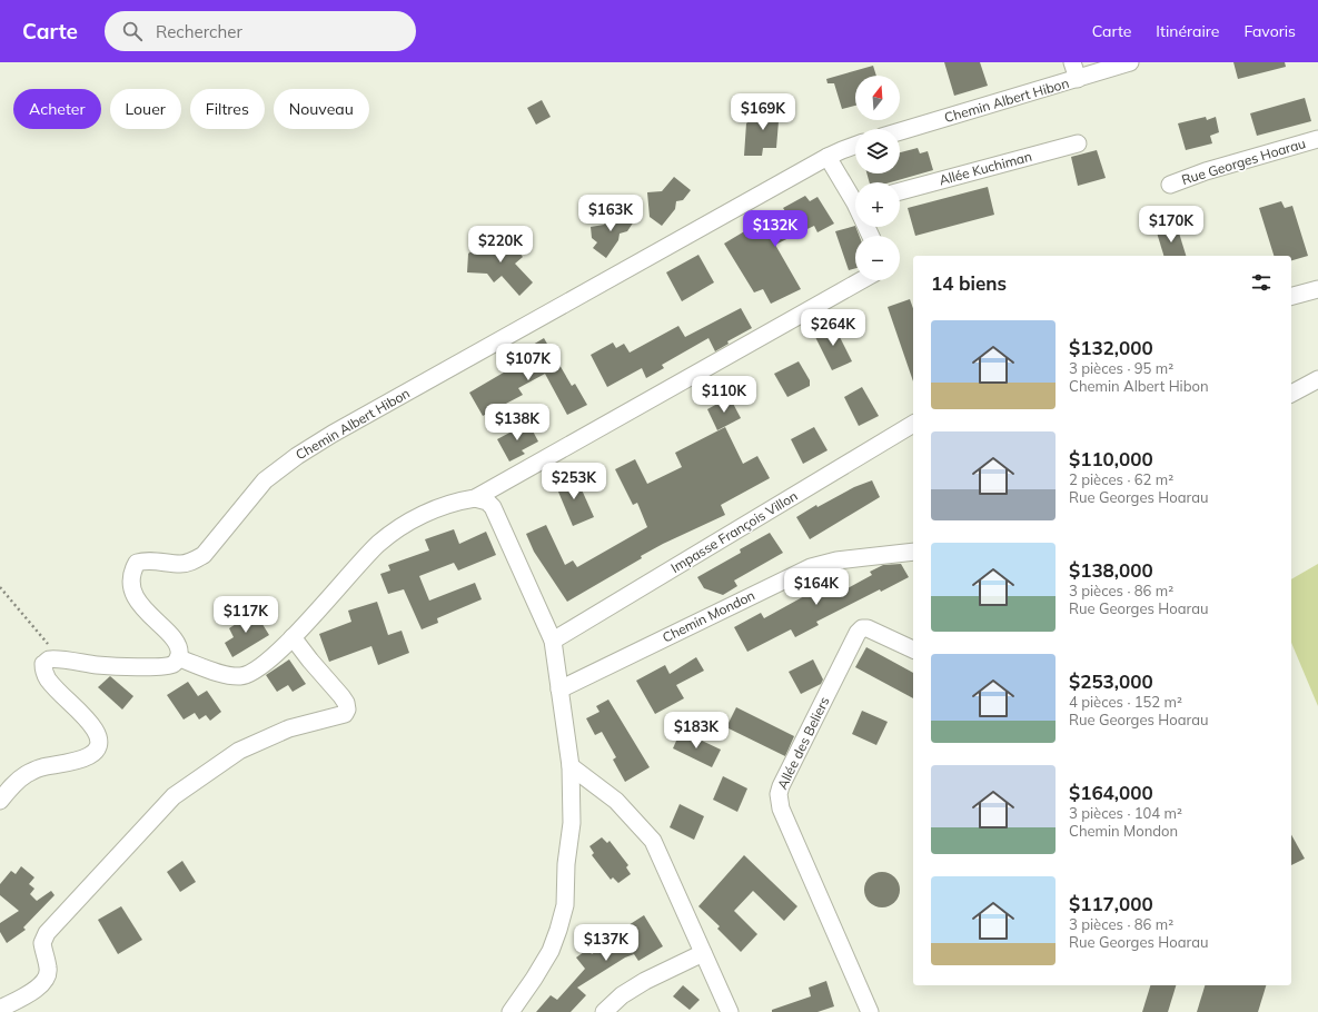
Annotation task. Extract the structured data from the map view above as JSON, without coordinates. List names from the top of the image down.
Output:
{
  "streets": {
    "street": [
      "Chemin Albert Hibon",
      "Rue Georges Hoarau",
      "Allée Kuchiman",
      "Impasse François Villon",
      "Chemin Mondon",
      "Allée des Beliers"
    ]
  },
  "north": "top",
  "page": {
    "header": "Carte",
    "search": "Rechercher",
    "nav": ["Carte", "Itinéraire", "Favoris"],
    "map_buttons": ["+", "−"],
    "chip": [
      "Acheter",
      "Louer",
      "Filtres",
      "Nouveau"
    ],
    "price": [
      "$169K",
      "$163K",
      "$170K",
      "$132K",
      "$220K",
      "$264K",
      "$107K",
      "$110K",
      "$138K",
      "$253K",
      "$164K",
      "$117K",
      "$183K",
      "$137K"
    ],
    "heading": "14 biens",
    "list": [
      {
        "name": "$132,000",
        "note": "3 pièces · 95 m² · Chemin Albert Hibon"
      },
      {
        "name": "$110,000",
        "note": "2 pièces · 62 m² · Rue Georges Hoarau"
      },
      {
        "name": "$138,000",
        "note": "3 pièces · 86 m² · Rue Georges Hoarau"
      },
      {
        "name": "$253,000",
        "note": "4 pièces · 152 m² · Rue Georges Hoarau"
      },
      {
        "name": "$164,000",
        "note": "3 pièces · 104 m² · Chemin Mondon"
      },
      {
        "name": "$117,000",
        "note": "3 pièces · 86 m² · Rue Georges Hoarau"
      }
    ]
  }
}
